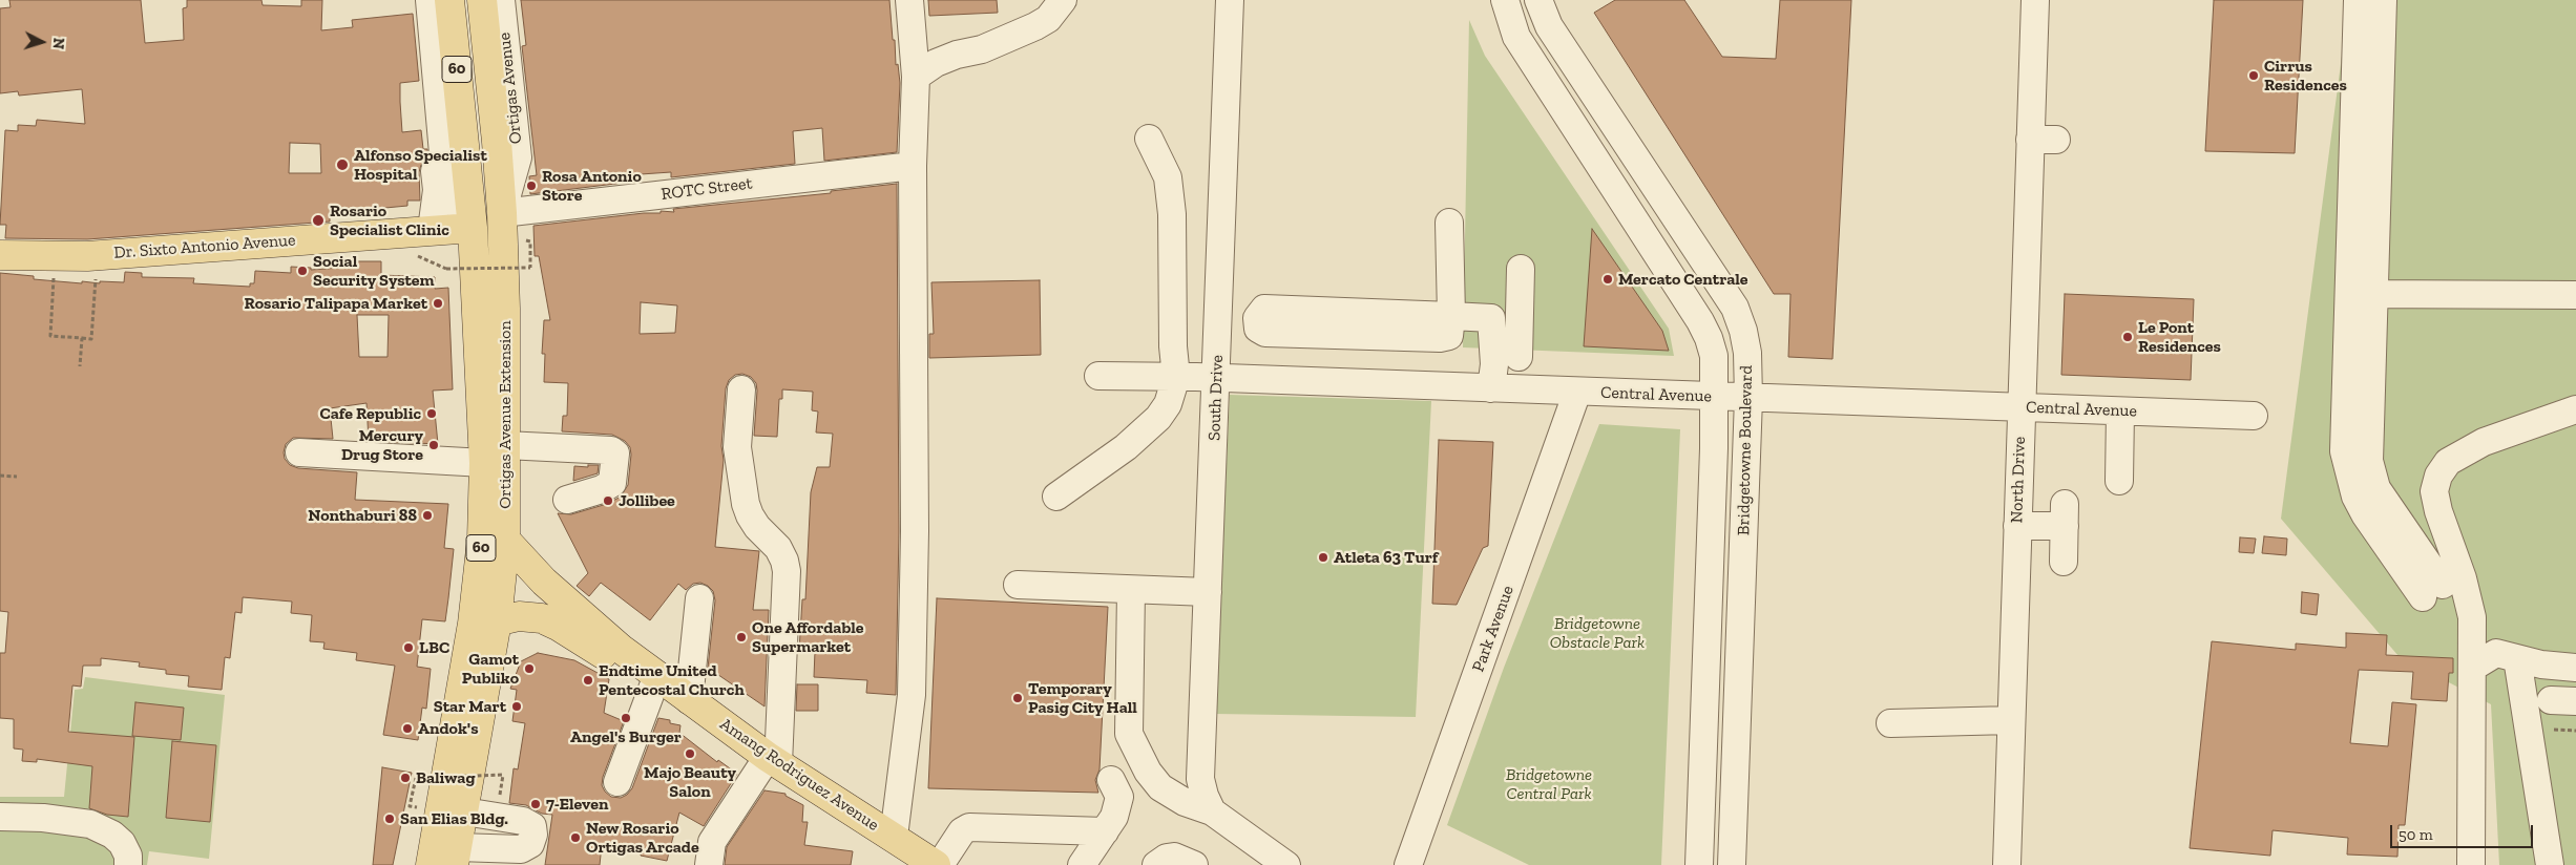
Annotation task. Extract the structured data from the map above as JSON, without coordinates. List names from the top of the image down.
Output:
{
  "streets": {
    "main road": [
      "60",
      "Ortigas Avenue",
      "Dr. Sixto Antonio Avenue",
      "Ortigas Avenue Extension",
      "Amang Rodriguez Avenue"
    ],
    "street": [
      "ROTC Street",
      "Central Avenue",
      "South Drive",
      "Bridgetowne Boulevard",
      "North Drive",
      "Park Avenue"
    ]
  },
  "crossings": [
    ["60", "Dr. Sixto Antonio Avenue"],
    ["60", "Ortigas Avenue Extension"],
    ["Ortigas Avenue", "ROTC Street"],
    ["Ortigas Avenue", "Ortigas Avenue Extension"],
    ["ROTC Street", "Ortigas Avenue Extension"],
    ["Dr. Sixto Antonio Avenue", "Ortigas Avenue Extension"],
    ["Central Avenue", "South Drive"],
    ["Central Avenue", "Bridgetowne Boulevard"],
    ["Central Avenue", "North Drive"],
    ["Central Avenue", "Park Avenue"],
    ["Ortigas Avenue Extension", "Amang Rodriguez Avenue"]
  ],
  "parks": ["Bridgetowne Obstacle Park", "Bridgetowne Central Park"],
  "places": [
    "Cirrus Residences",
    "Alfonso Specialist Hospital",
    "Rosa Antonio Store",
    "Rosario Specialist Clinic",
    "Social Security System",
    "Mercato Centrale",
    "Rosario Talipapa Market",
    "Le Pont Residences",
    "Cafe Republic",
    "Mercury Drug Store",
    "Jollibee",
    "Nonthaburi 88",
    "Atleta 63 Turf",
    "One Affordable Supermarket",
    "LBC",
    "Gamot Publiko",
    "Endtime United Pentecostal Church",
    "Temporary Pasig City Hall",
    "Star Mart",
    "Angel's Burger",
    "Andok's",
    "Majo Beauty Salon",
    "Baliwag",
    "7-Eleven",
    "San Elias Bldg.",
    "New Rosario Ortigas Arcade"
  ],
  "scale_bar": "50 m",
  "north": "right"
}
